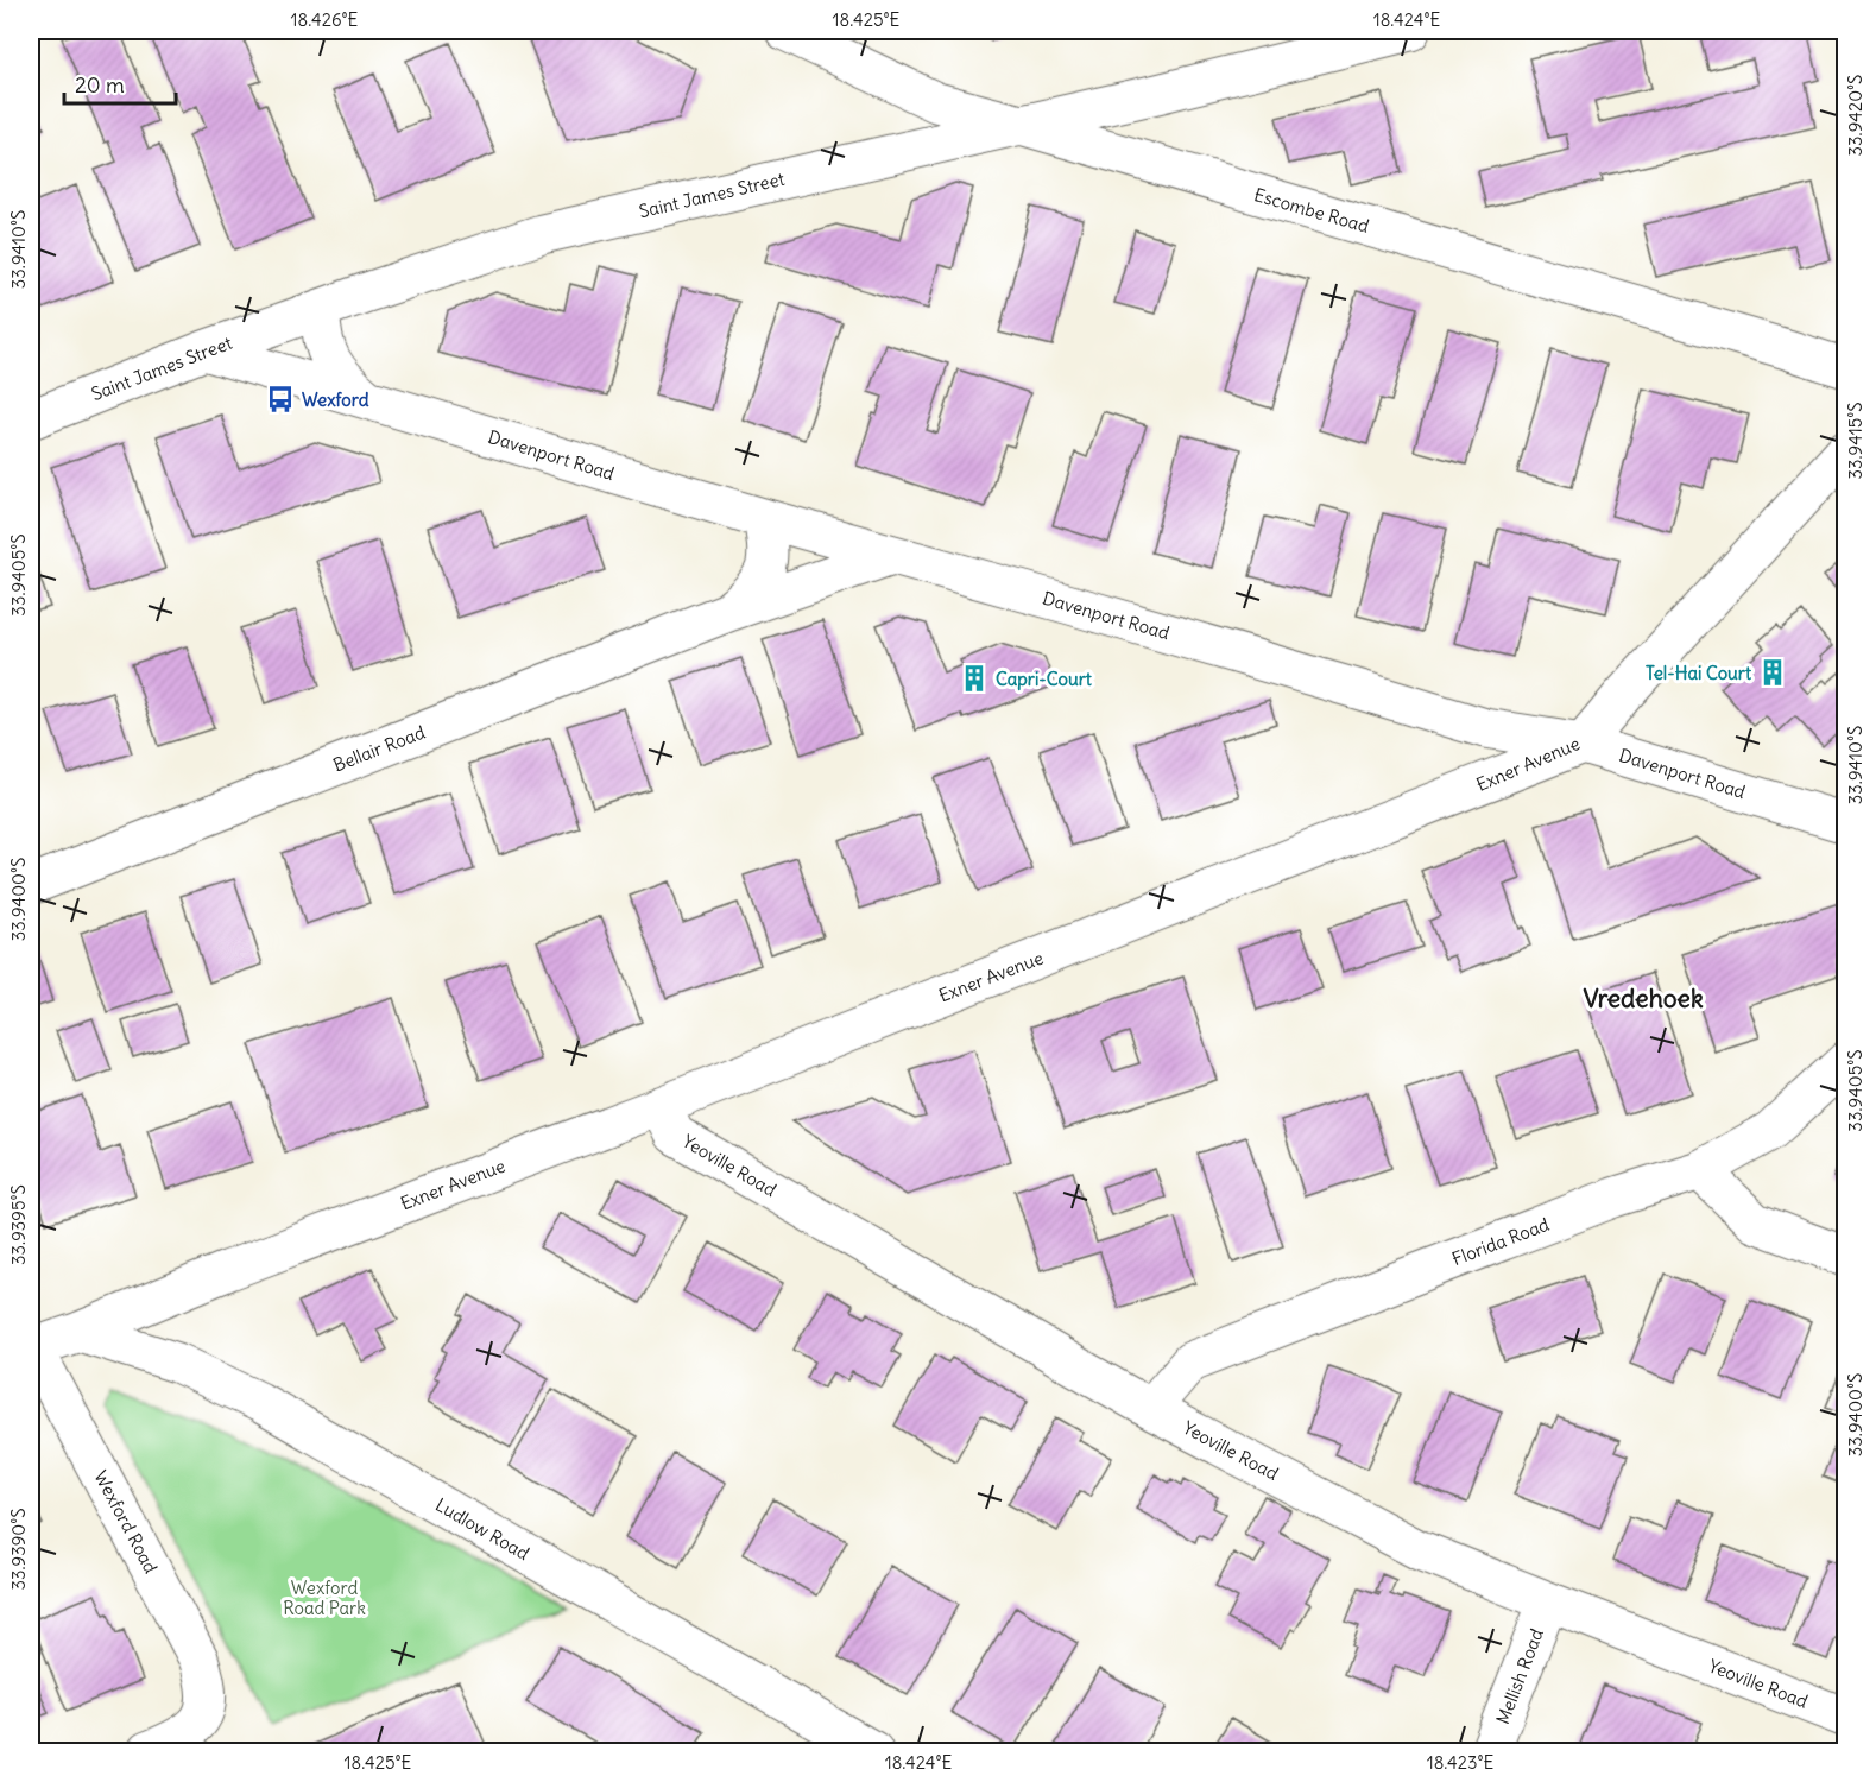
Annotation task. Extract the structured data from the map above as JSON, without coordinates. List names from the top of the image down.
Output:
{
  "streets": {
    "street": [
      "Saint James Street",
      "Escombe Road",
      "Davenport Road",
      "Bellair Road",
      "Exner Avenue",
      "Yeoville Road",
      "Florida Road",
      "Wexford Road",
      "Ludlow Road",
      "Mellish Road"
    ]
  },
  "crossings": [
    ["Saint James Street", "Escombe Road"],
    ["Saint James Street", "Davenport Road"],
    ["Davenport Road", "Bellair Road"],
    ["Davenport Road", "Exner Avenue"],
    ["Exner Avenue", "Yeoville Road"],
    ["Exner Avenue", "Wexford Road"],
    ["Exner Avenue", "Ludlow Road"],
    ["Yeoville Road", "Florida Road"],
    ["Yeoville Road", "Mellish Road"]
  ],
  "districts": ["Vredehoek"],
  "parks": ["Wexford Road Park"],
  "places": {
    "bus stop": ["Wexford"],
    "building": ["Tel-Hai Court", "Capri-Court"]
  },
  "scale_bar": "20 m",
  "coordinates": [
    "18.426°E",
    "18.425°E",
    "18.424°E",
    "33.9420°S",
    "33.9410°S",
    "33.9415°S",
    "33.9405°S",
    "33.9400°S",
    "33.9395°S",
    "33.9390°S",
    "18.423°E"
  ]
}
